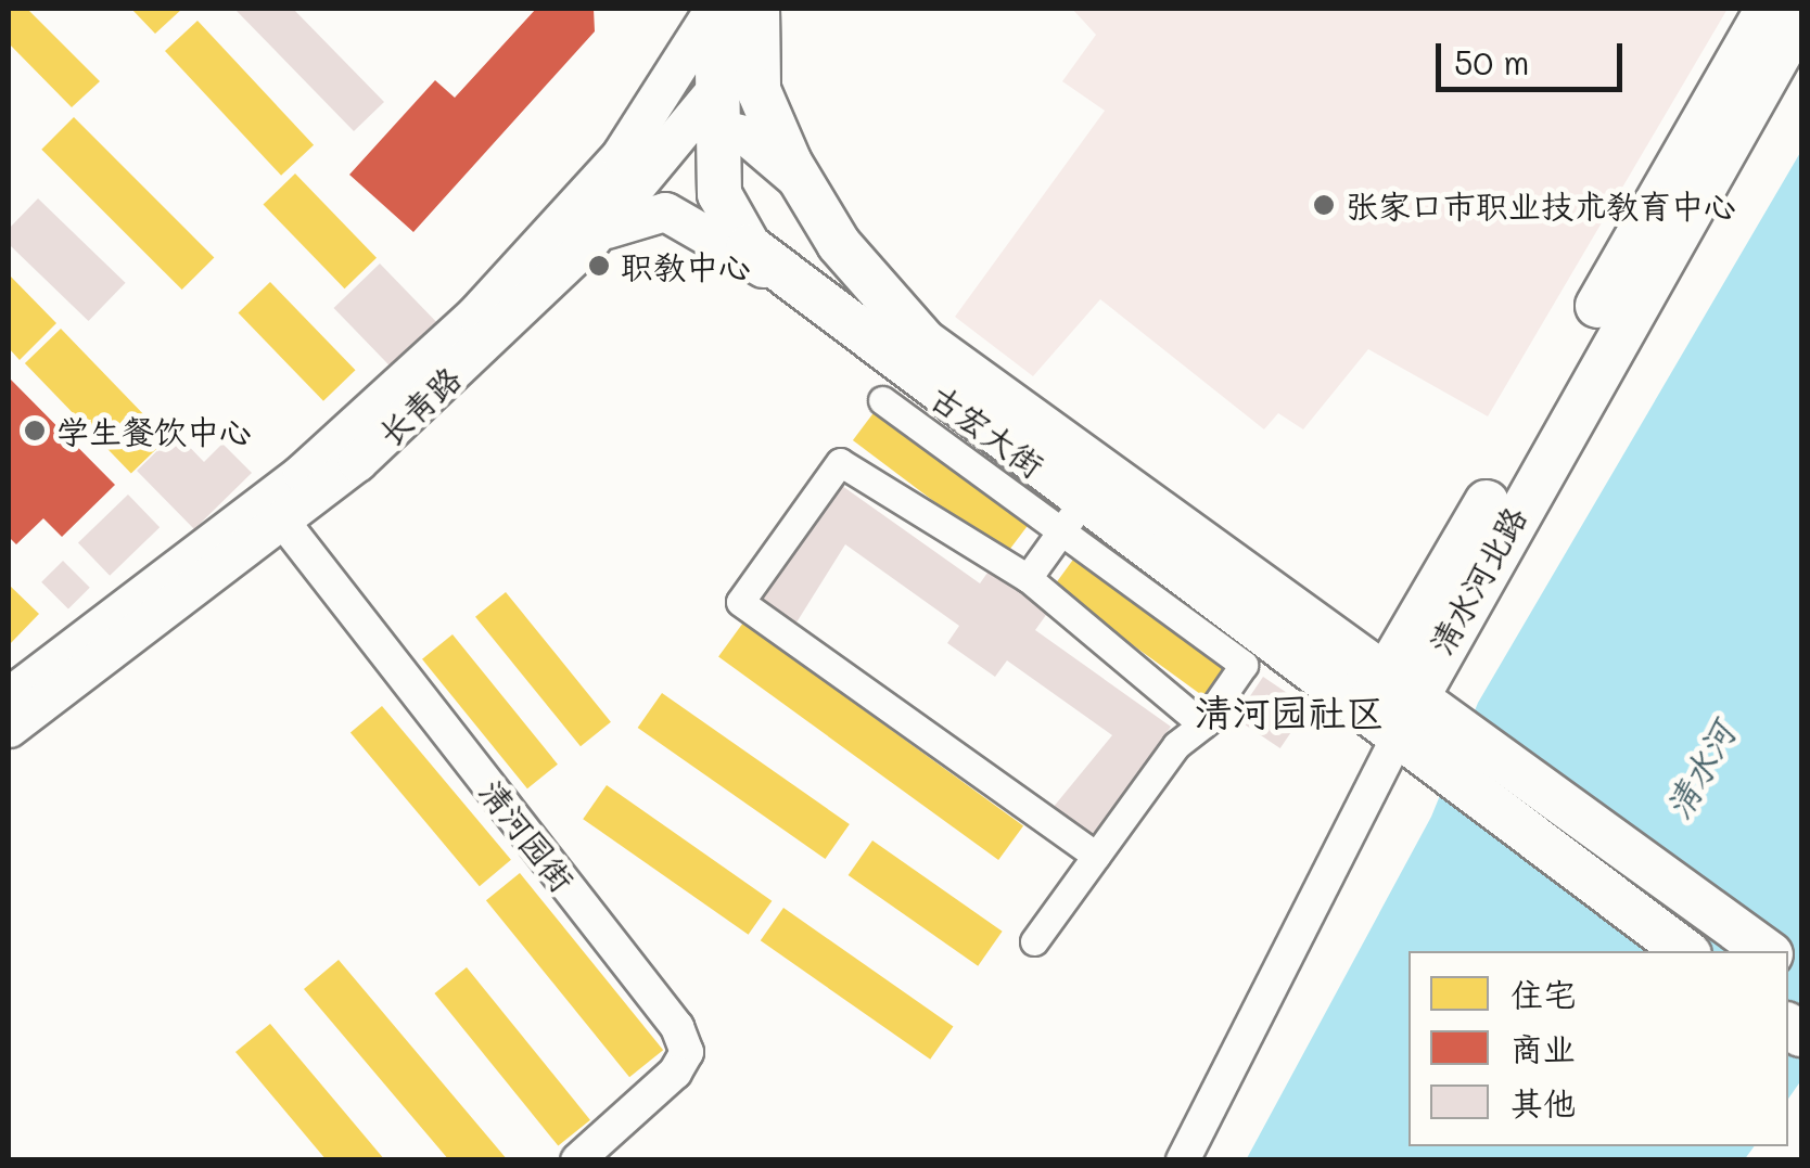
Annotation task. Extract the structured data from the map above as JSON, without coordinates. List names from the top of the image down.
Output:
{
  "streets": {
    "main road": ["长青路", "古宏大街", "清水河北路"],
    "street": ["清河园街"]
  },
  "crossings": [
    ["长青路", "古宏大街"],
    ["长青路", "清河园街"],
    ["古宏大街", "清水河北路"]
  ],
  "districts": ["清河园社区"],
  "water": ["清水河"],
  "places": ["张家口市职业技术教育中心", "职教中心", "学生餐饮中心"],
  "legend": ["住宅", "商业", "其他"],
  "scale_bar": "50 m"
}
